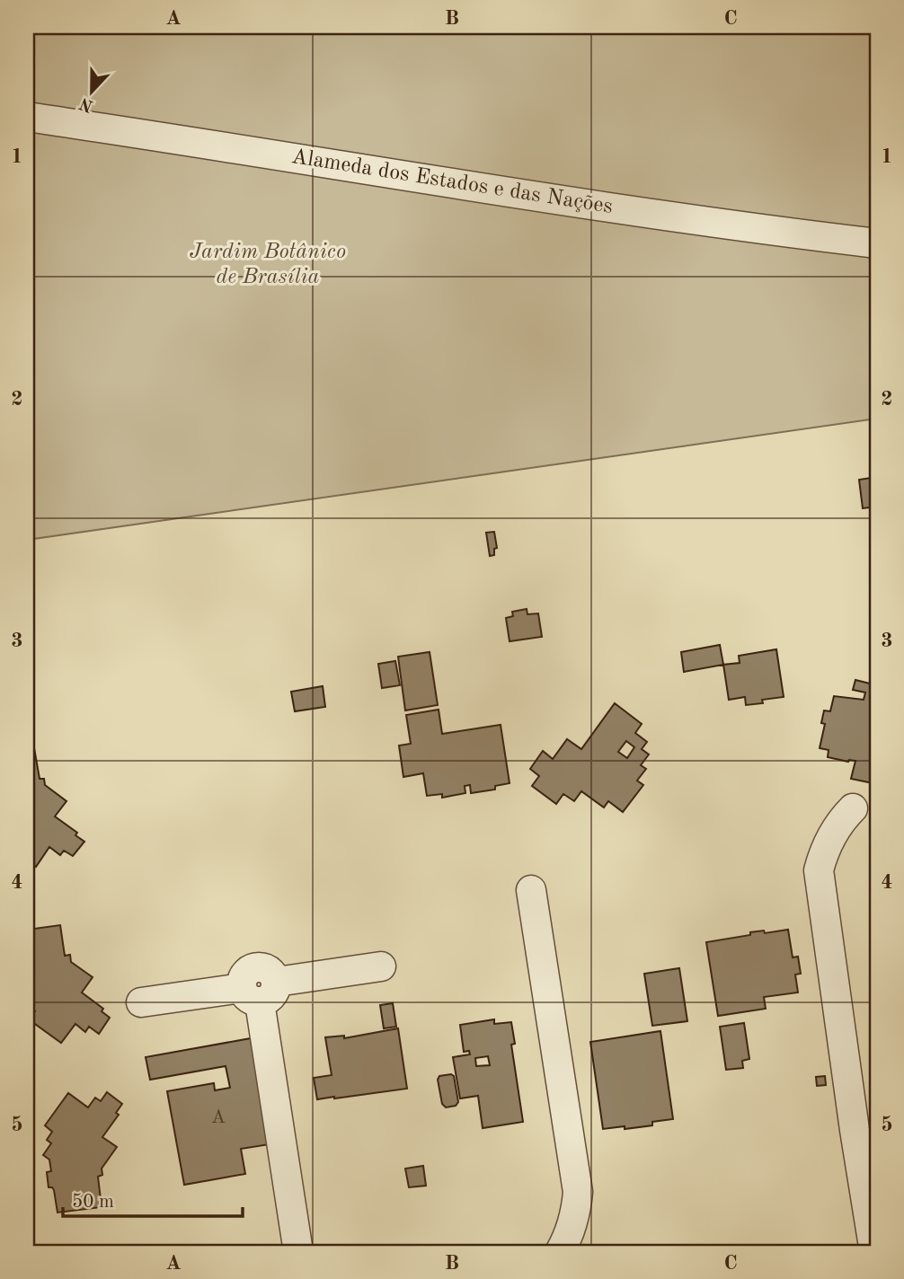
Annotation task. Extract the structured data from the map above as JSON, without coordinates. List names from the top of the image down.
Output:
{
  "streets": {
    "street": ["Alameda dos Estados e das Nações"]
  },
  "parks": ["Jardim Botânico de Brasília"],
  "house_numbers": ["A"],
  "scale_bar": "50 m",
  "north": "bottom",
  "grid": {
    "columns": ["A", "B", "C"],
    "rows": [
      "1",
      "2",
      "3",
      "4",
      "5"
    ]
  }
}
